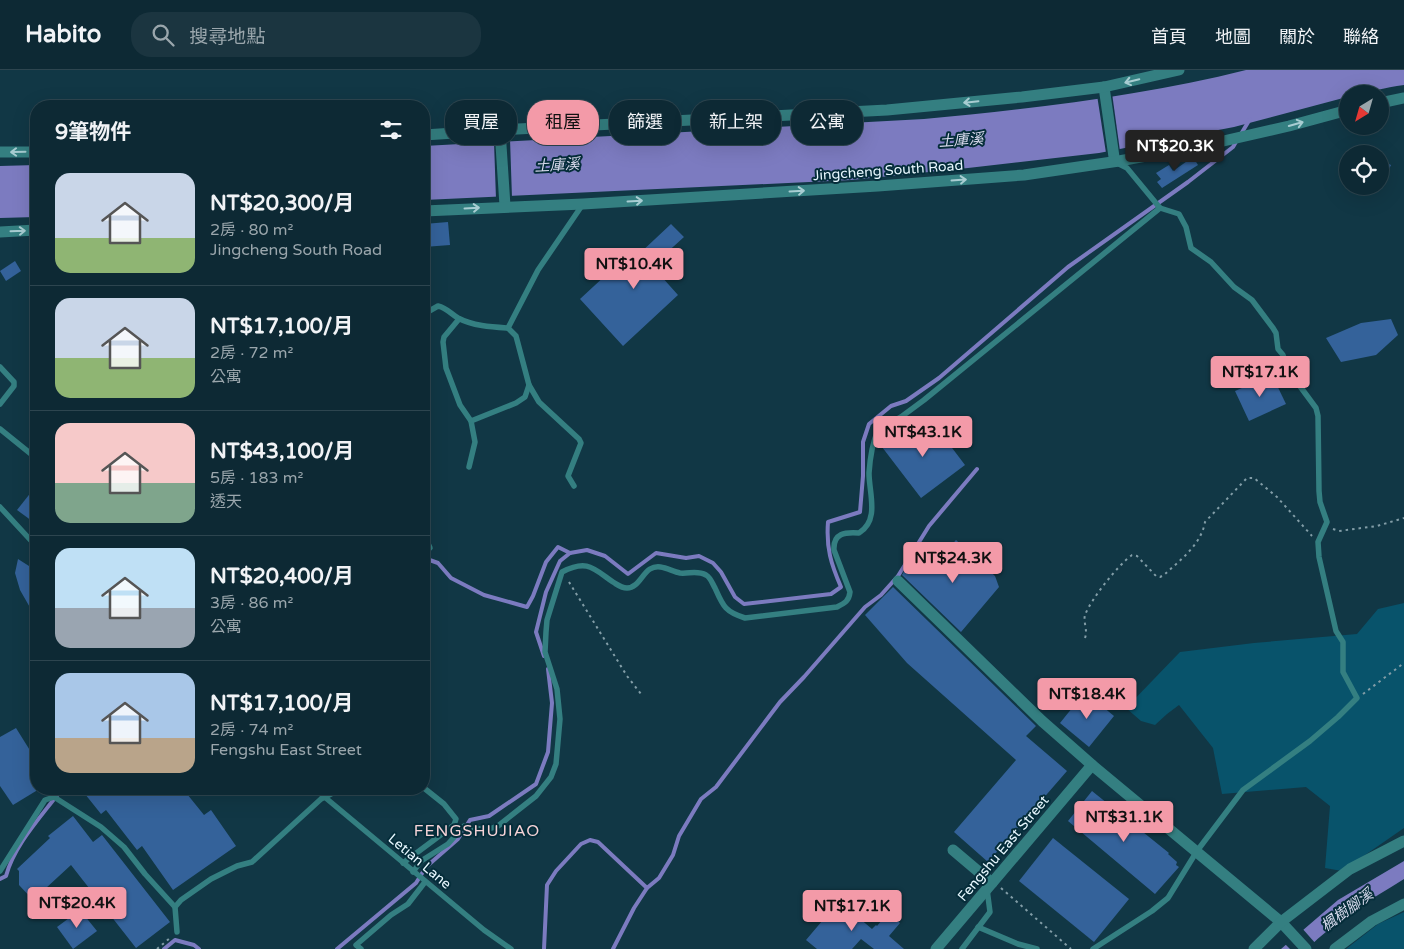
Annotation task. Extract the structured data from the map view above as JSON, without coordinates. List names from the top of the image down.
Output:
{
  "streets": {
    "street": ["Jingcheng South Road", "Fengshu East Street"],
    "lane": ["Letian Lane"]
  },
  "districts": ["FENGSHUJIAO"],
  "water": ["土庫溪", "楓樹腳溪"],
  "north": "bottom left",
  "page": {
    "header": "Habito",
    "search": "搜尋地點",
    "nav": [
      "首頁",
      "地圖",
      "關於",
      "聯絡"
    ],
    "chip": [
      "買屋",
      "租屋",
      "篩選",
      "新上架",
      "公寓"
    ],
    "heading": "9筆物件",
    "price": [
      "NT$20.3K",
      "NT$10.4K",
      "NT$17.1K",
      "NT$43.1K",
      "NT$24.3K",
      "NT$18.4K",
      "NT$31.1K",
      "NT$20.4K",
      "NT$17.1K"
    ],
    "list": [
      {
        "name": "NT$20,300/月",
        "note": "2房 · 80 m² · Jingcheng South Road"
      },
      {
        "name": "NT$17,100/月",
        "note": "2房 · 72 m² · 公寓"
      },
      {
        "name": "NT$43,100/月",
        "note": "5房 · 183 m² · 透天"
      },
      {
        "name": "NT$20,400/月",
        "note": "3房 · 86 m² · 公寓"
      },
      {
        "name": "NT$17,100/月",
        "note": "2房 · 74 m² · Fengshu East Street"
      }
    ]
  }
}
